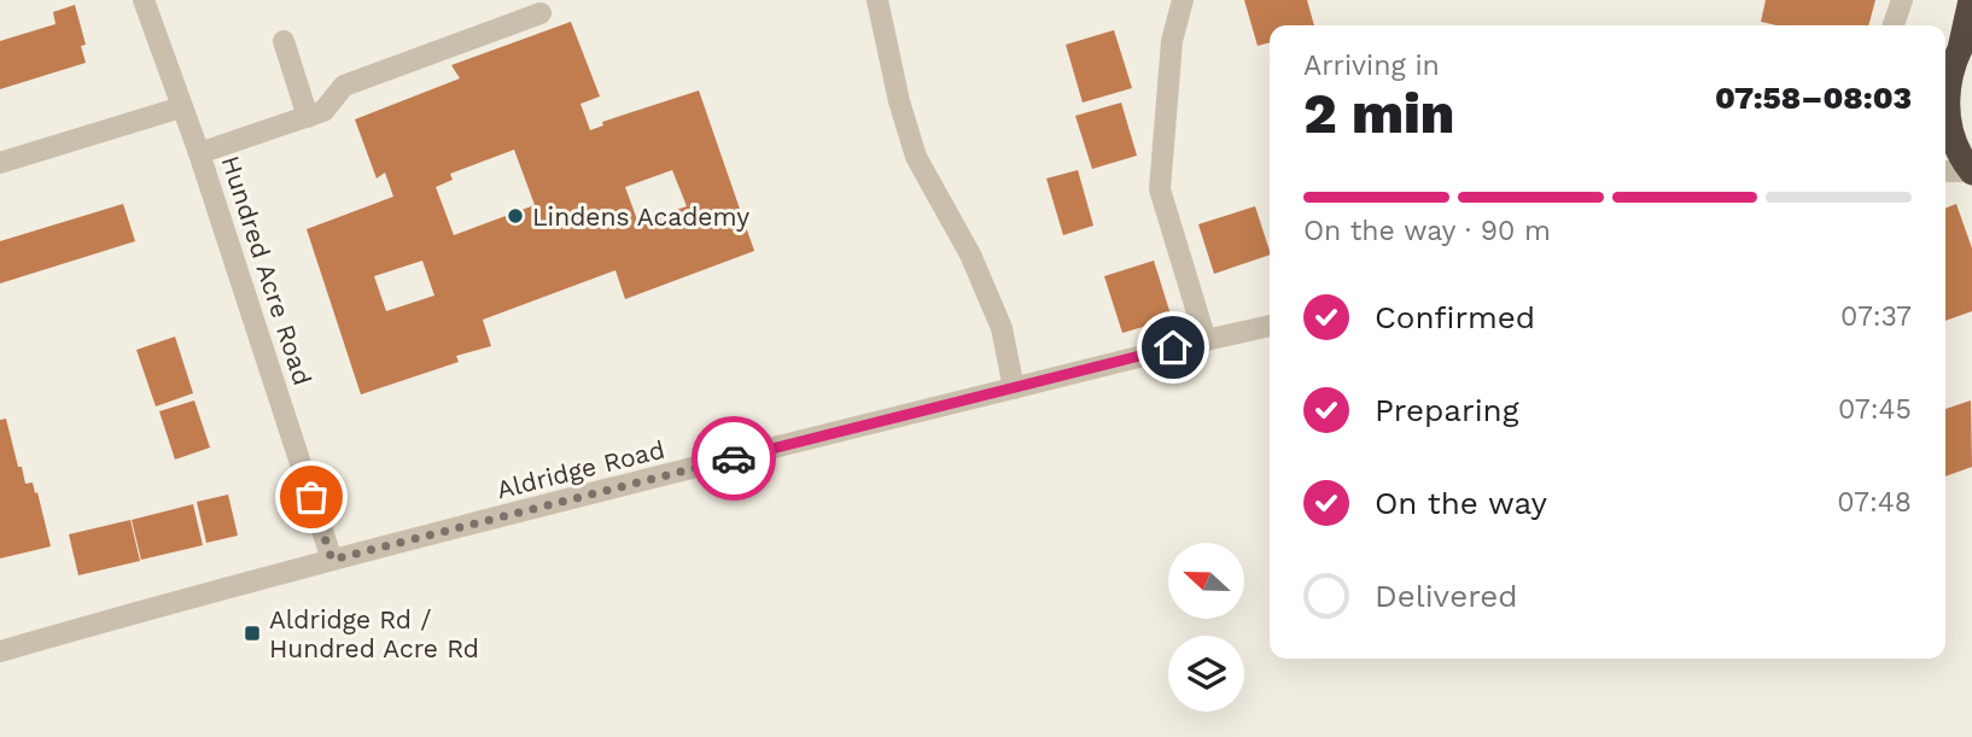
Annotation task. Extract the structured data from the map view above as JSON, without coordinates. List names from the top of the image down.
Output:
{
  "streets": {
    "street": ["Hundred Acre Road", "Aldridge Road"]
  },
  "crossings": [
    ["Hundred Acre Road", "Aldridge Road"]
  ],
  "places": {
    "other": ["Lindens Academy"],
    "transit": ["Aldridge Rd / Hundred Acre Rd"]
  },
  "north": "left",
  "page": {
    "heading": ["2 min", "Arriving in", "07:58–08:03"],
    "bar": "On the way · 90 m",
    "list": [
      ["Confirmed", "07:37"],
      ["Preparing", "07:45"],
      ["On the way", "07:48"],
      "Delivered"
    ]
  }
}
